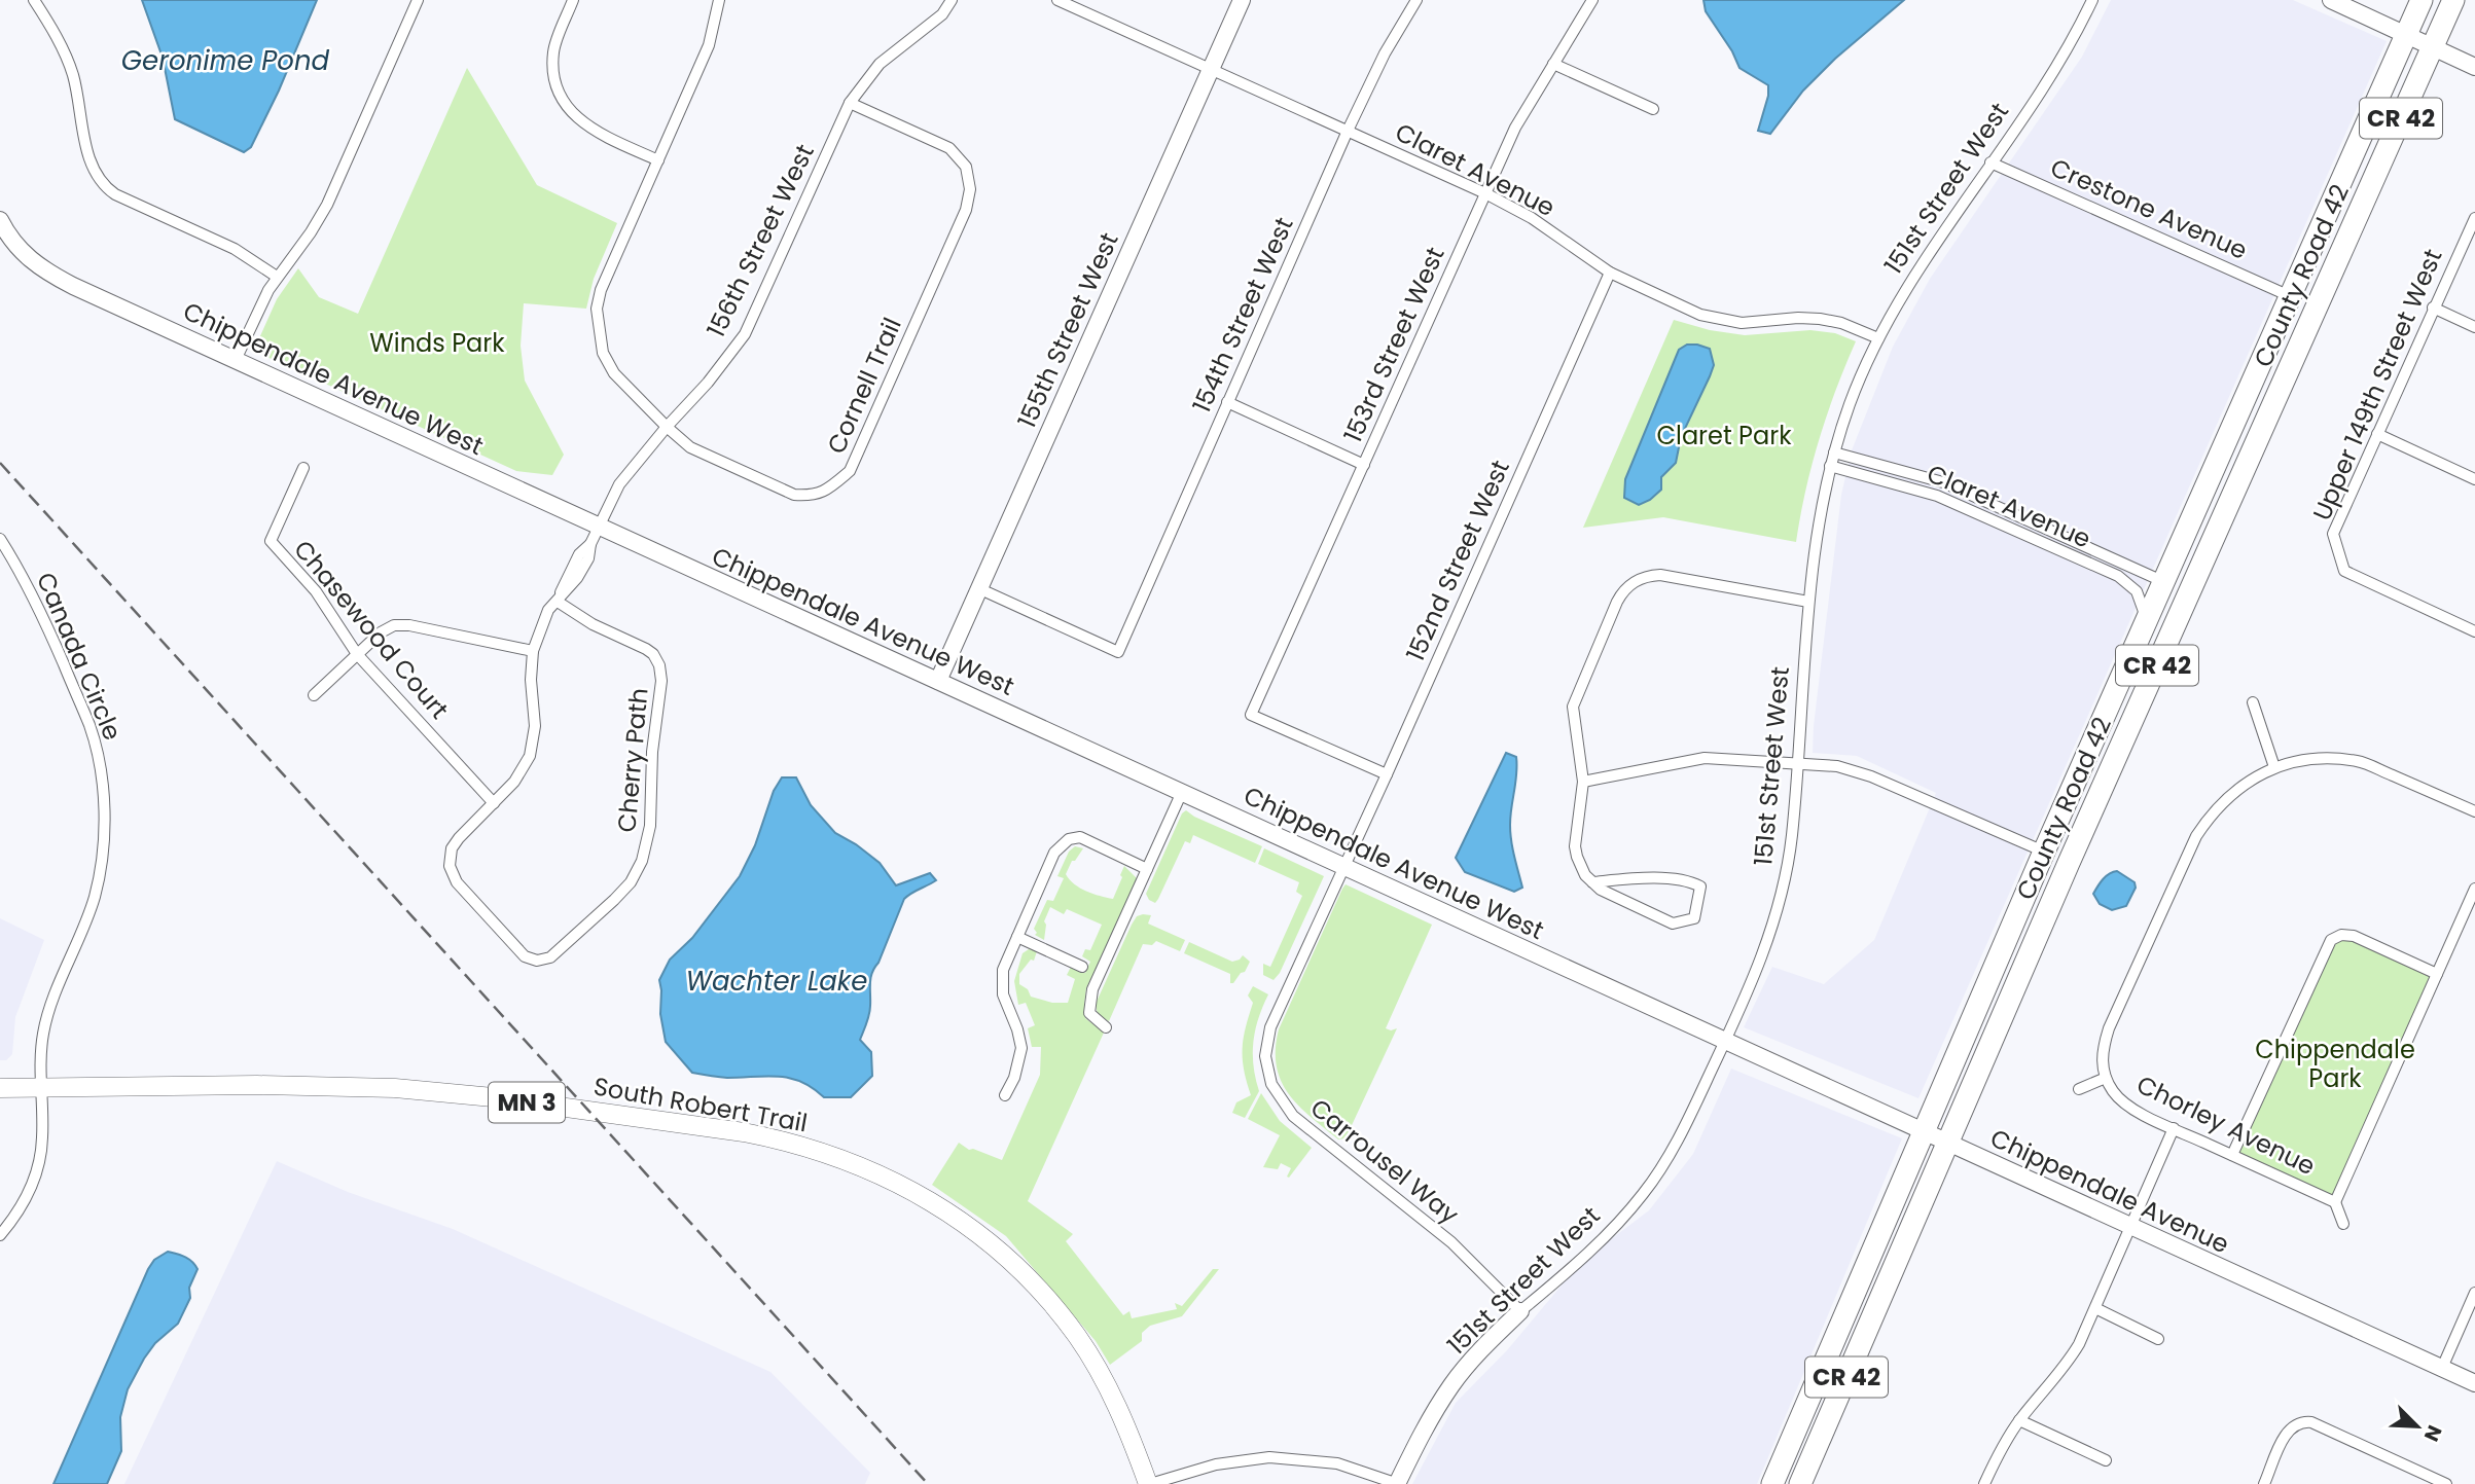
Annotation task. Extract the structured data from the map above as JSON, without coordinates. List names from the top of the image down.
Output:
{
  "streets": {
    "highway": ["CR 42", "County Road 42"],
    "main road": ["MN 3", "South Robert Trail"],
    "street": [
      "Claret Avenue",
      "151st Street West",
      "Crestone Avenue",
      "156th Street West",
      "154th Street West",
      "155th Street West",
      "153rd Street West",
      "Chippendale Avenue West",
      "Upper 149th Street West",
      "Cornell Trail",
      "152nd Street West",
      "Chasewood Court",
      "Canada Circle",
      "Cherry Path",
      "Chorley Avenue",
      "Carrousel Way",
      "Chippendale Avenue"
    ]
  },
  "crossings": [
    ["Claret Avenue", "151st Street West"],
    ["Claret Avenue", "County Road 42"],
    ["Claret Avenue", "154th Street West"],
    ["Claret Avenue", "155th Street West"],
    ["Claret Avenue", "153rd Street West"],
    ["Claret Avenue", "152nd Street West"],
    ["151st Street West", "Crestone Avenue"],
    ["151st Street West", "Chippendale Avenue West"],
    ["151st Street West", "Carrousel Way"],
    ["151st Street West", "Chippendale Avenue"],
    ["Crestone Avenue", "County Road 42"],
    ["156th Street West", "Chippendale Avenue West"],
    ["156th Street West", "Cornell Trail"],
    ["156th Street West", "Chasewood Court"],
    ["156th Street West", "Cherry Path"],
    ["County Road 42", "Chippendale Avenue"],
    ["154th Street West", "155th Street West"],
    ["155th Street West", "Chippendale Avenue West"],
    ["153rd Street West", "152nd Street West"],
    ["Chippendale Avenue West", "152nd Street West"],
    ["Chippendale Avenue West", "Carrousel Way"],
    ["Chippendale Avenue West", "Chippendale Avenue"],
    ["152nd Street West", "Carrousel Way"],
    ["Canada Circle", "South Robert Trail"]
  ],
  "water": ["Geronime Pond", "Wachter Lake"],
  "parks": ["Winds Park", "Claret Park", "Chippendale Park"],
  "north": "bottom right"
}
